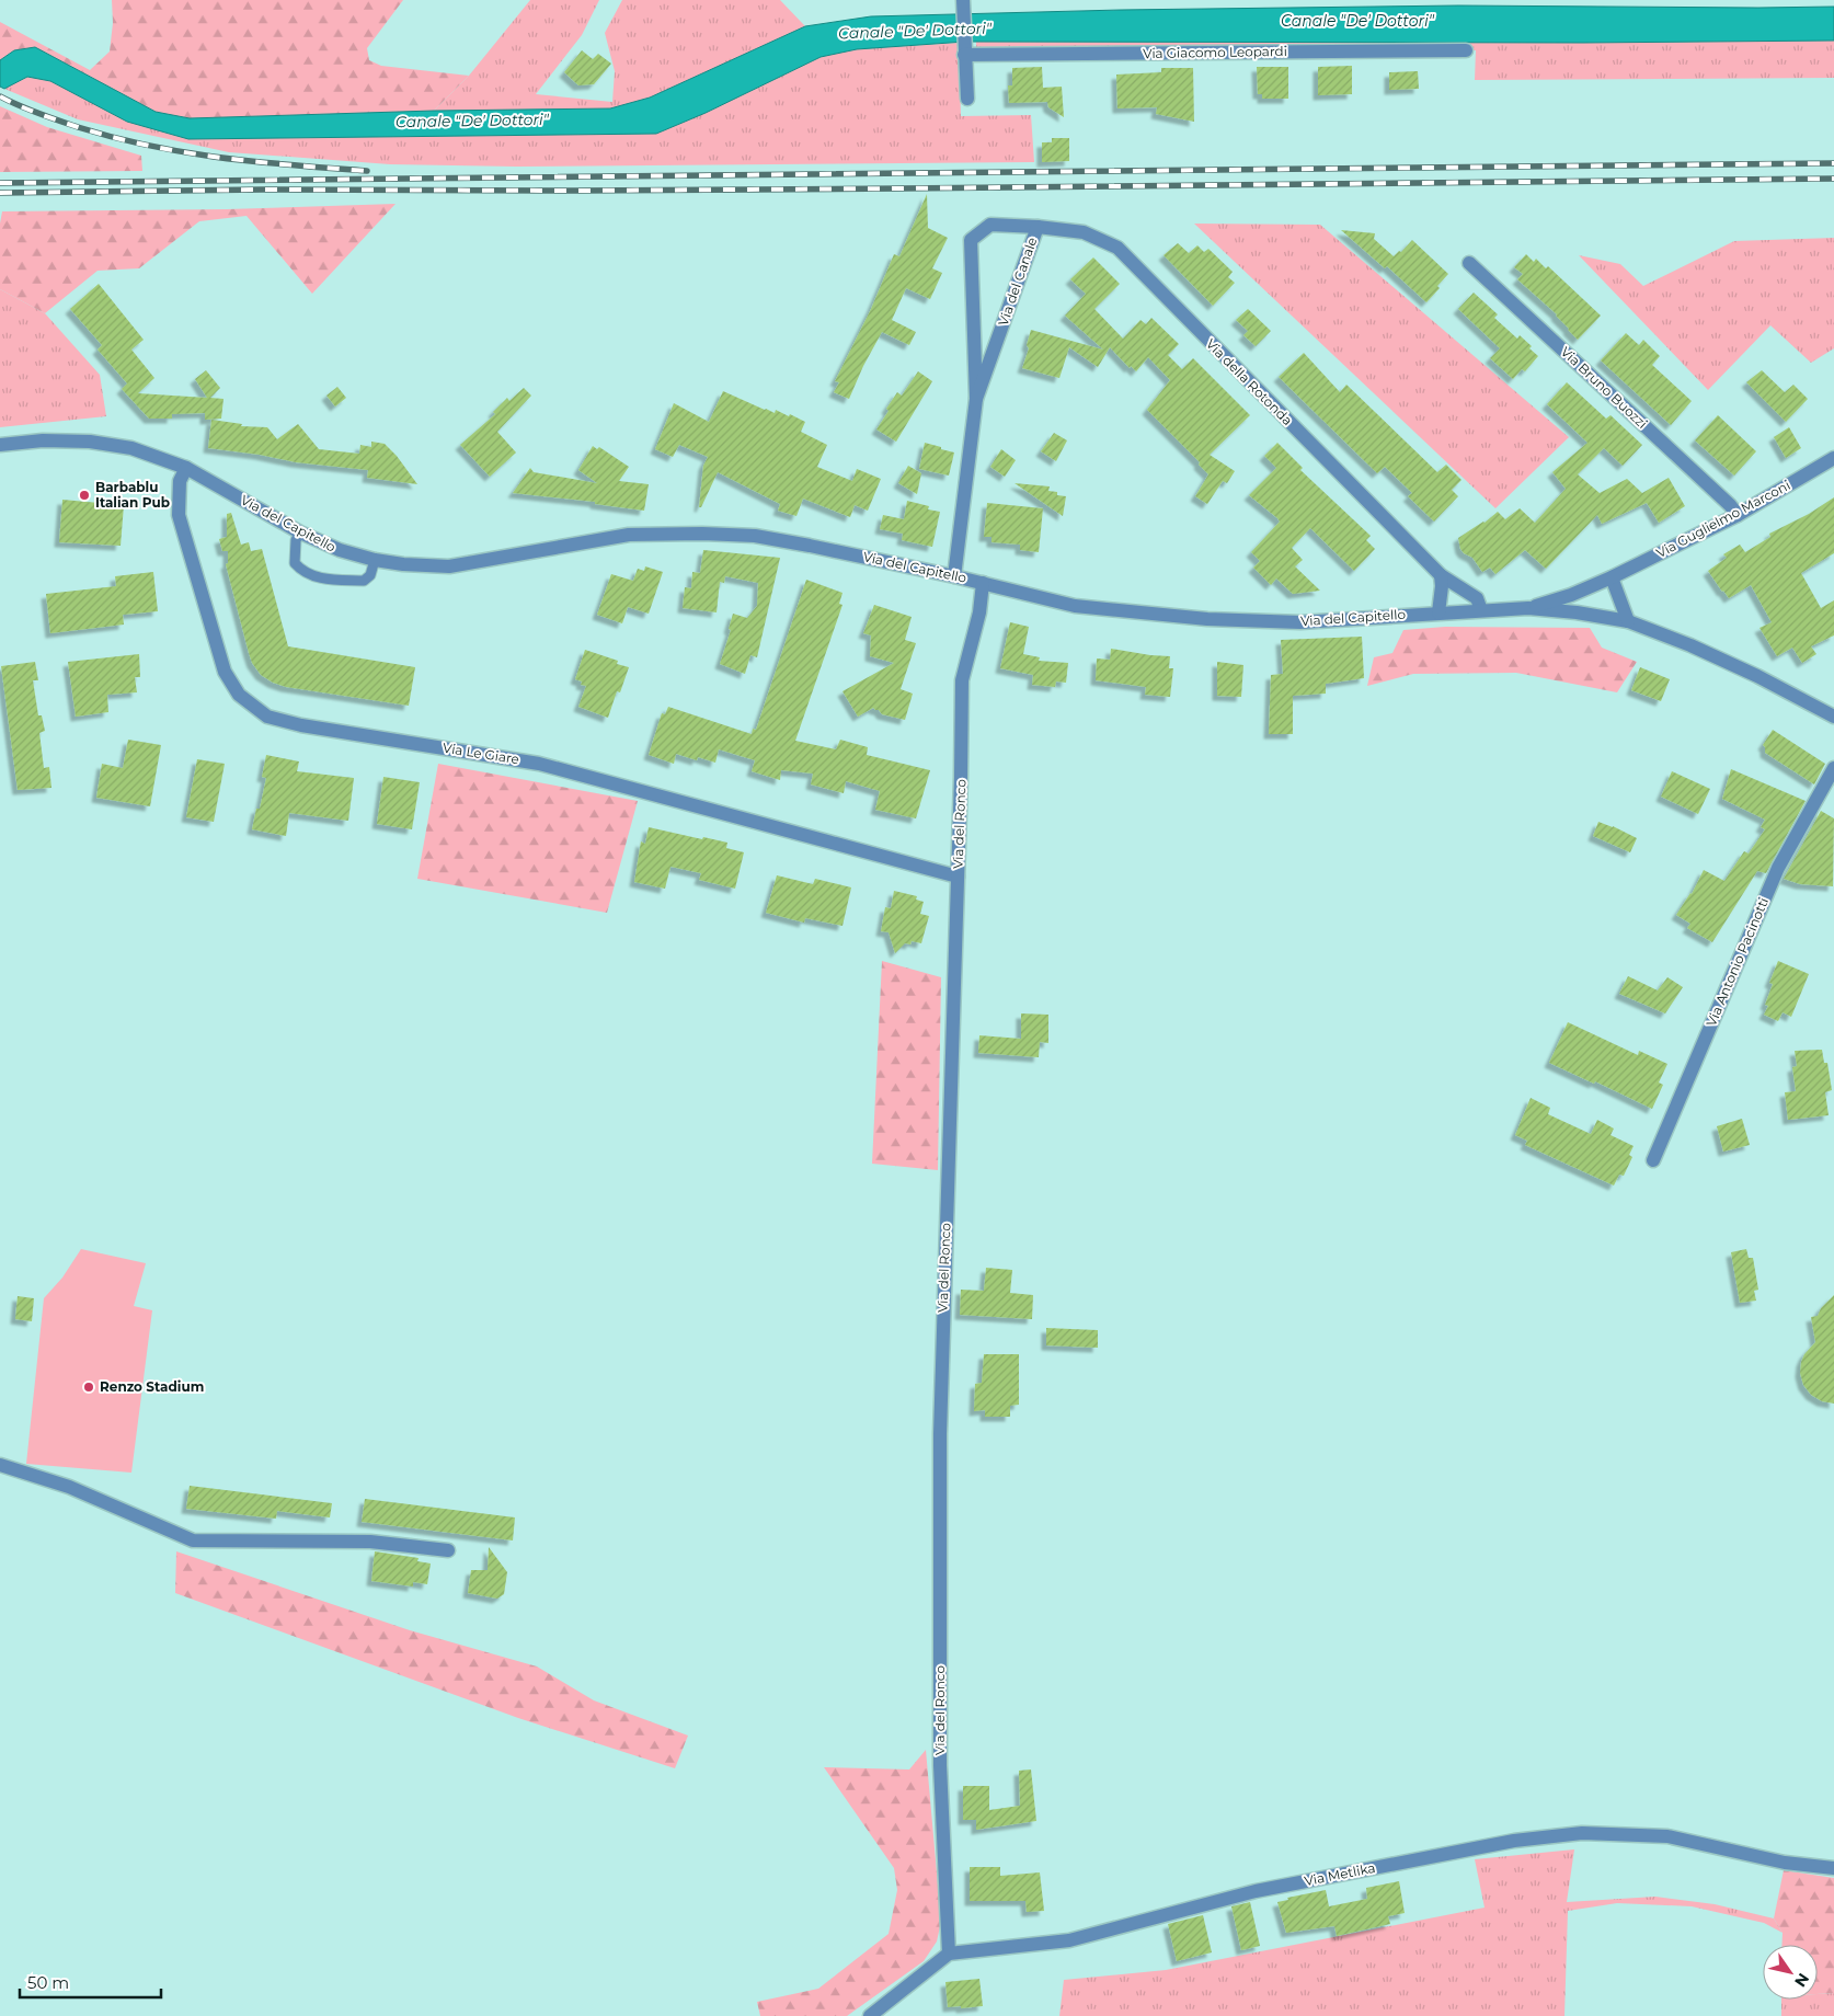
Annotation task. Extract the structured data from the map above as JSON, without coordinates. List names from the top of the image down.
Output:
{
  "streets": {
    "street": [
      "Via Giacomo Leopardi",
      "Via del Canale",
      "Via della Rotonda",
      "Via Bruno Buozzi",
      "Via Guglielmo Marconi",
      "Via del Capitello",
      "Via Le Giare",
      "Via del Ronco",
      "Via Antonio Pacinotti",
      "Via Metlika"
    ]
  },
  "crossings": [
    ["Via del Canale", "Via della Rotonda"],
    ["Via del Canale", "Via del Capitello"],
    ["Via della Rotonda", "Via del Capitello"],
    ["Via Bruno Buozzi", "Via Guglielmo Marconi"],
    ["Via Guglielmo Marconi", "Via del Capitello"],
    ["Via del Capitello", "Via Le Giare"],
    ["Via del Capitello", "Via del Ronco"],
    ["Via Le Giare", "Via del Ronco"],
    ["Via del Ronco", "Via Metlika"]
  ],
  "water": ["Canale \"De' Dottori\""],
  "places": ["Barbablu Italian Pub", "Renzo Stadium"],
  "scale_bar": "50 m",
  "north": "bottom right"
}
